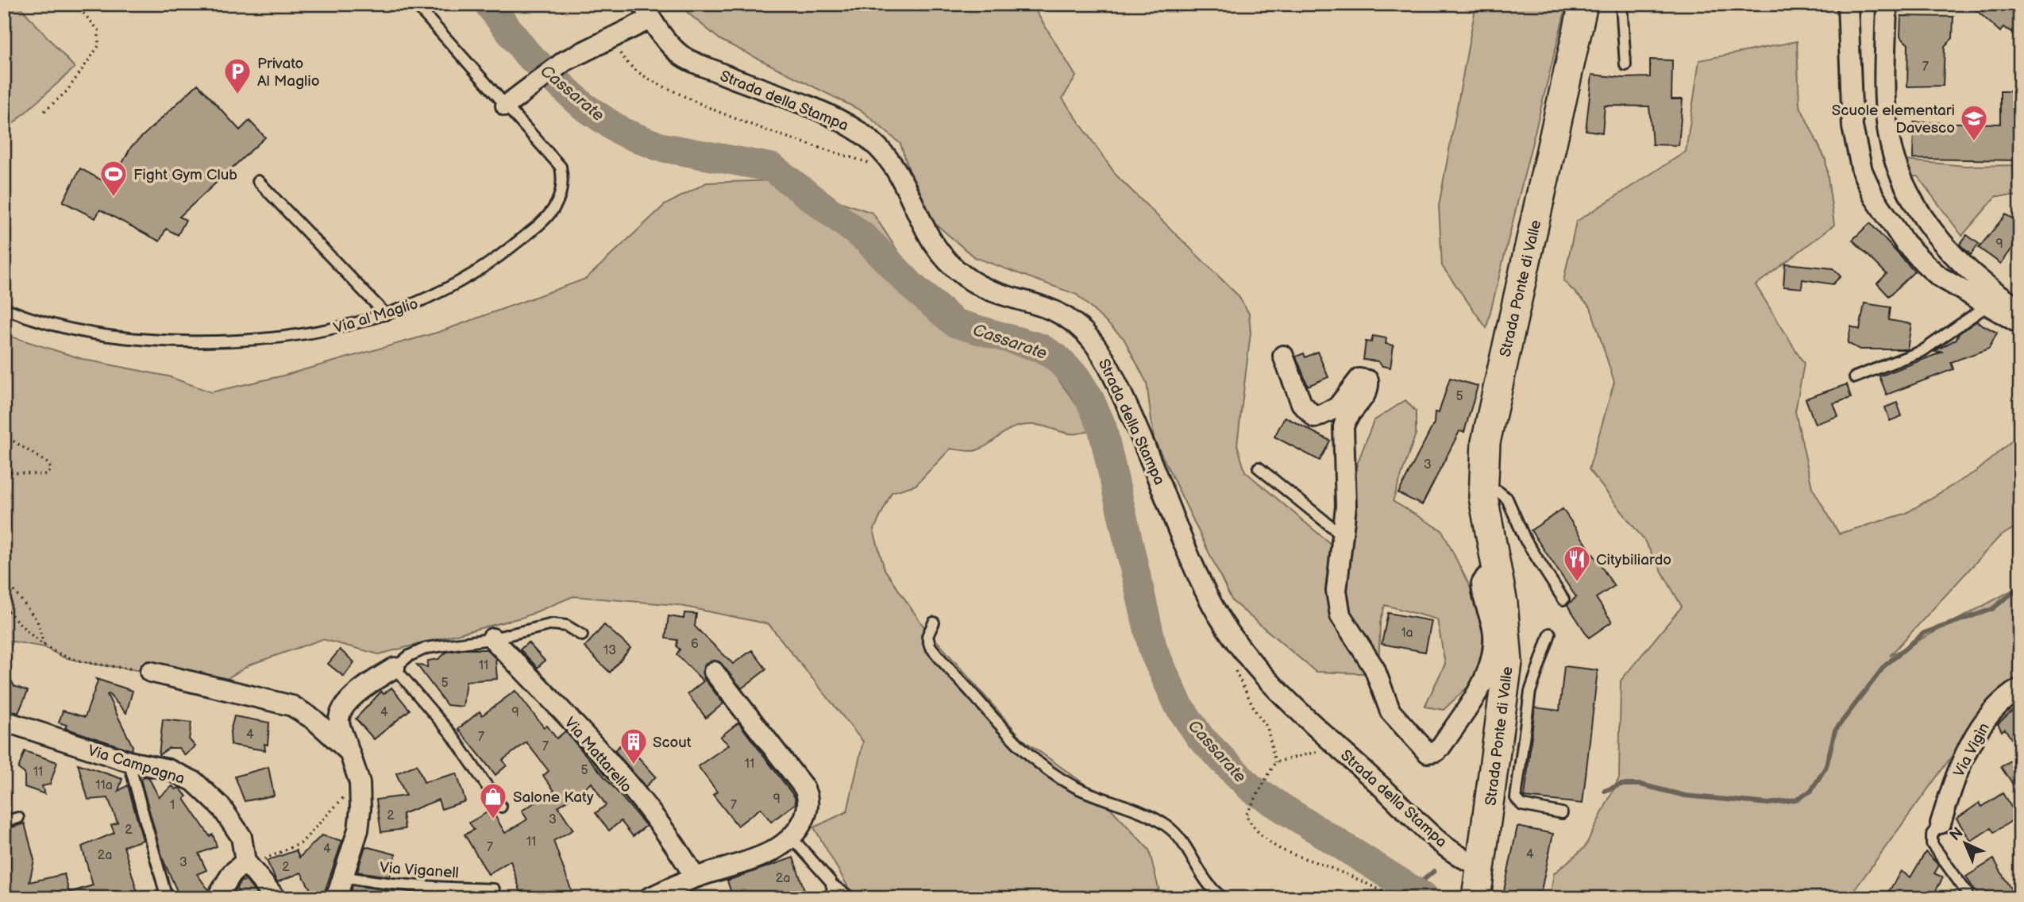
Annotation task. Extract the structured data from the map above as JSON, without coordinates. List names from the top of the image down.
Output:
{
  "streets": {
    "street": [
      "Strada della Stampa",
      "Strada Ponte di Valle",
      "Via Vigìn",
      "Via Mattarello",
      "Via Campagna"
    ],
    "lane": ["Via al Maglio", "Via Viganell"]
  },
  "crossings": [
    ["Strada della Stampa", "Strada Ponte di Valle"]
  ],
  "water": ["Cassarate"],
  "places": {
    "parking": ["Privato Al Maglio"],
    "school or university": ["Scuole elementari Davesco"],
    "sports": ["Fight Gym Club"],
    "restaurant": ["Citybiliardo"],
    "building": ["Scout"],
    "shop": ["Salone Katy"]
  },
  "house_numbers": [
    "7",
    "9",
    "5",
    "3",
    "1a",
    "6",
    "13",
    "11",
    "5",
    "4",
    "9",
    "4",
    "7",
    "7",
    "11",
    "5",
    "11",
    "11a",
    "9",
    "1",
    "7",
    "2",
    "3",
    "2",
    "11",
    "7",
    "4",
    "4",
    "2a",
    "3",
    "2",
    "2a"
  ],
  "north": "top left"
}
